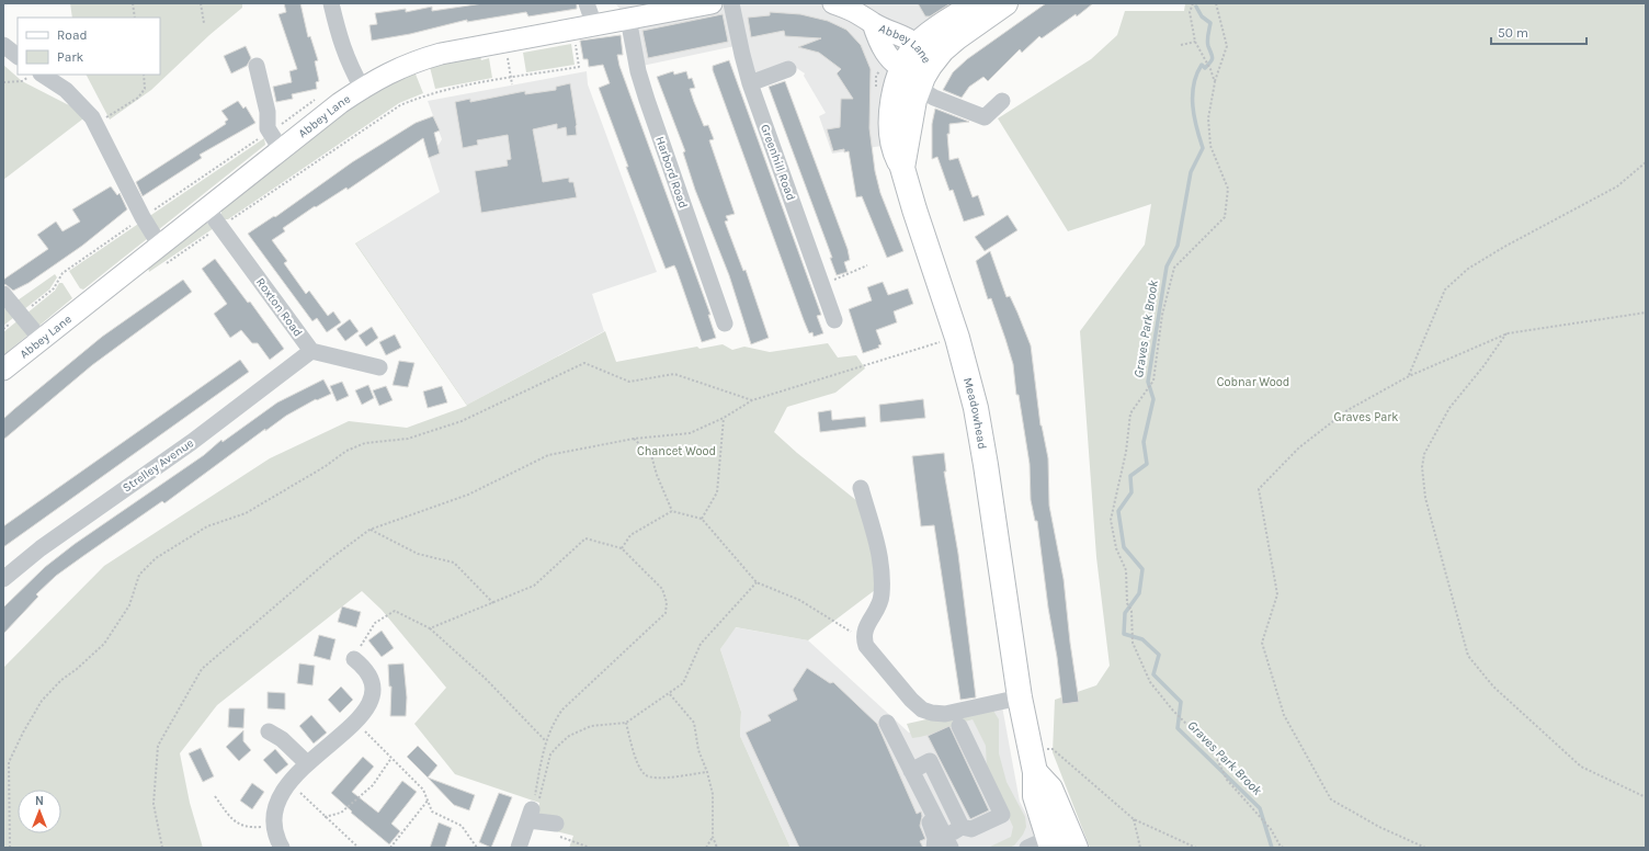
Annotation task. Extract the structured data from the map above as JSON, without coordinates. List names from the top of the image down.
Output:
{
  "streets": {
    "highway": ["Meadowhead"],
    "main road": ["Abbey Lane"],
    "street": [
      "Greenhill Road",
      "Harbord Road",
      "Roxton Road",
      "Strelley Avenue"
    ]
  },
  "crossings": [
    ["Abbey Lane", "Harbord Road"],
    ["Abbey Lane", "Roxton Road"],
    ["Roxton Road", "Strelley Avenue"]
  ],
  "water": ["Graves Park Brook"],
  "parks": ["Cobnar Wood", "Graves Park", "Chancet Wood"],
  "legend": ["Road", "Park"],
  "scale_bar": "50 m",
  "north": "top"
}
